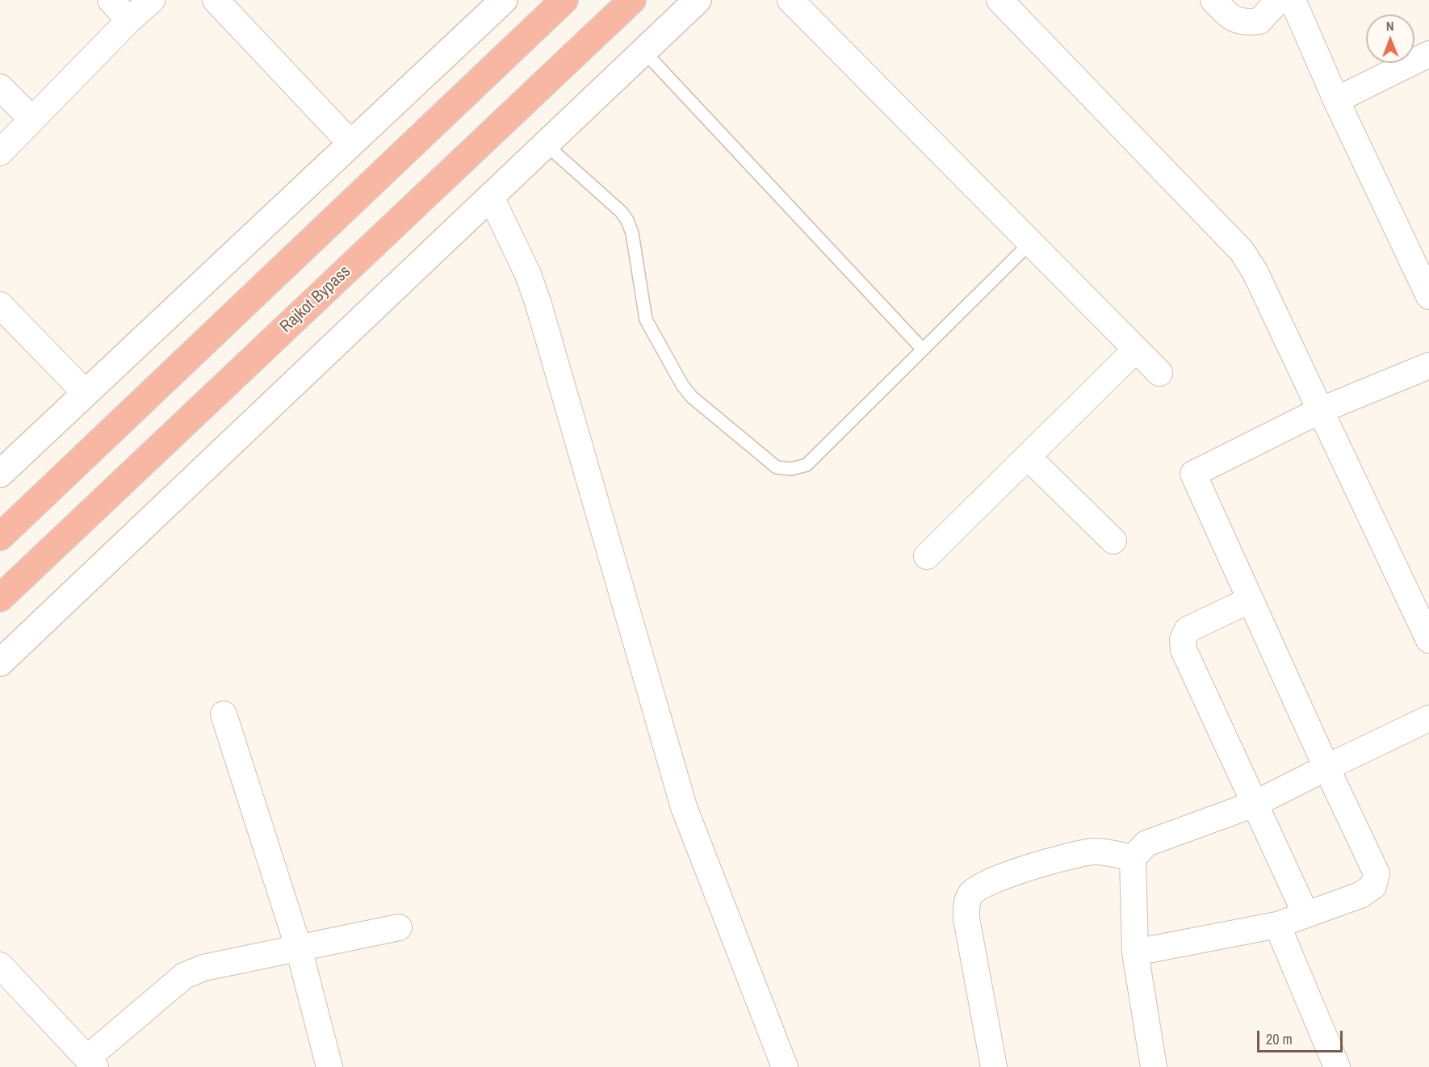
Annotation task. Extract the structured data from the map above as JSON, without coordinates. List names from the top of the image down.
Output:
{
  "streets": {
    "highway": ["Rajkot Bypass"]
  },
  "scale_bar": "20 m",
  "north": "top"
}
